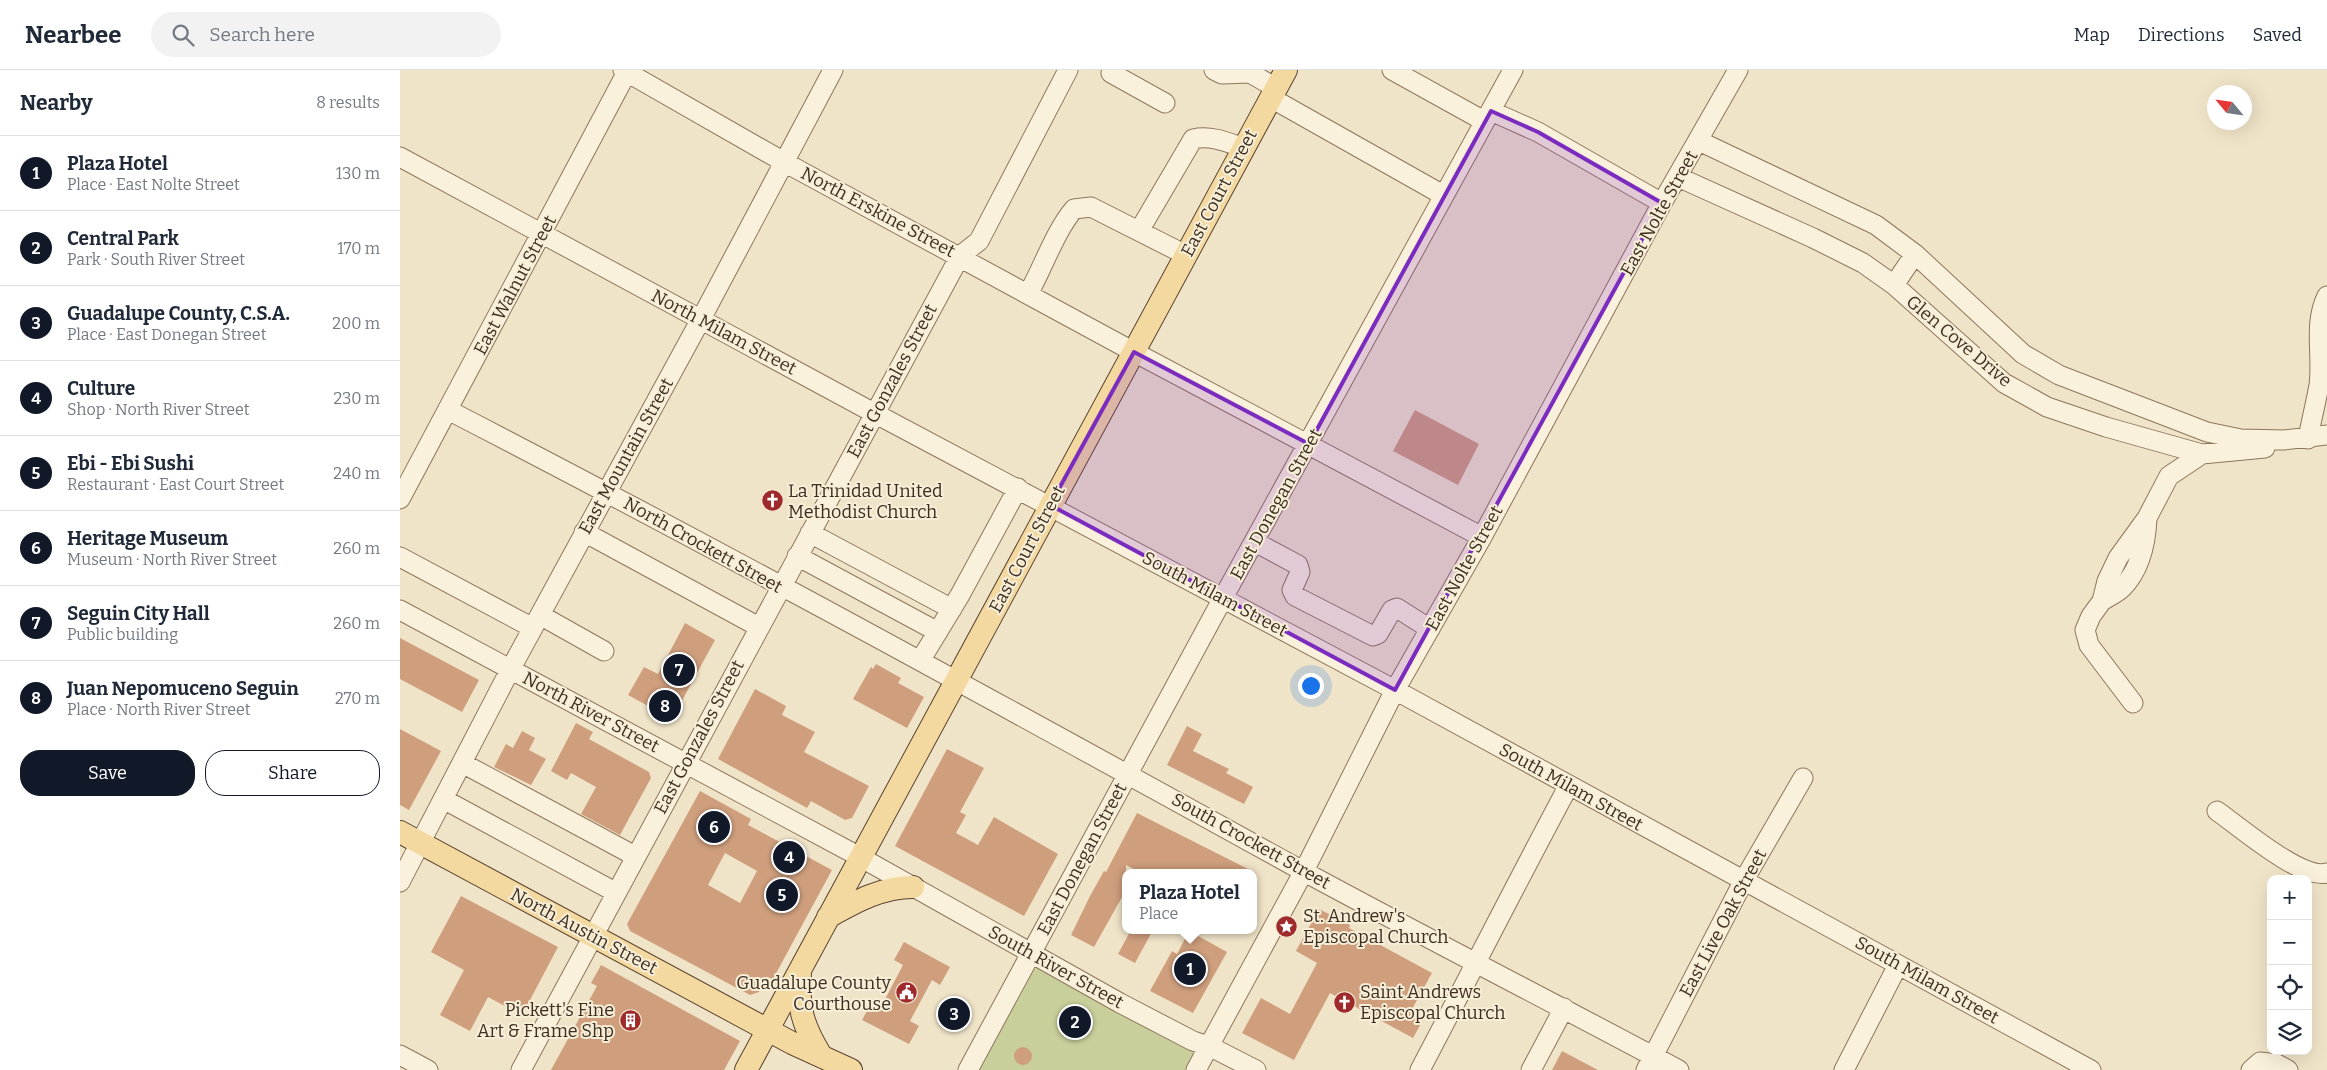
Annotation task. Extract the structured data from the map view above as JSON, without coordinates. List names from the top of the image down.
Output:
{
  "streets": {
    "main road": ["East Court Street", "North Austin Street"],
    "street": [
      "North Erskine Street",
      "East Nolte Street",
      "East Walnut Street",
      "North Milam Street",
      "Glen Cove Drive",
      "East Gonzales Street",
      "East Mountain Street",
      "East Donegan Street",
      "North Crockett Street",
      "South Milam Street",
      "North River Street",
      "South Crockett Street",
      "East Live Oak Street",
      "South River Street"
    ]
  },
  "crossings": [
    ["East Court Street", "North Erskine Street"],
    ["East Court Street", "North Milam Street"],
    ["East Court Street", "North Crockett Street"],
    ["East Court Street", "South Milam Street"],
    ["East Court Street", "North River Street"],
    ["East Court Street", "South Crockett Street"],
    ["East Court Street", "North Austin Street"],
    ["East Court Street", "South River Street"],
    ["North Erskine Street", "East Nolte Street"],
    ["North Erskine Street", "East Walnut Street"],
    ["North Erskine Street", "East Gonzales Street"],
    ["North Erskine Street", "East Mountain Street"],
    ["North Erskine Street", "East Donegan Street"],
    ["East Nolte Street", "Glen Cove Drive"],
    ["East Nolte Street", "South Milam Street"],
    ["East Nolte Street", "South Crockett Street"],
    ["East Nolte Street", "South River Street"],
    ["East Walnut Street", "North Milam Street"],
    ["East Walnut Street", "North Crockett Street"],
    ["North Milam Street", "East Gonzales Street"],
    ["North Milam Street", "East Mountain Street"],
    ["North Milam Street", "South Milam Street"],
    ["East Gonzales Street", "North Crockett Street"],
    ["East Gonzales Street", "North River Street"],
    ["East Gonzales Street", "North Austin Street"],
    ["East Mountain Street", "North Crockett Street"],
    ["East Mountain Street", "North River Street"],
    ["East Mountain Street", "North Austin Street"],
    ["East Donegan Street", "South Milam Street"],
    ["East Donegan Street", "South Crockett Street"],
    ["East Donegan Street", "South River Street"],
    ["North Crockett Street", "South Crockett Street"],
    ["South Milam Street", "East Live Oak Street"],
    ["North River Street", "South River Street"],
    ["South Crockett Street", "East Live Oak Street"]
  ],
  "places": {
    "church": ["La Trinidad United Methodist Church", "Saint Andrews Episcopal Church"],
    "place": ["St. Andrew's Episcopal Church"],
    "public building": ["Guadalupe County Courthouse"],
    "building": ["Pickett's Fine Art & Frame Shp"]
  },
  "north": "top left",
  "page": {
    "header": "Nearbee",
    "search": "Search here",
    "nav": ["Map", "Directions", "Saved"],
    "heading": ["Nearby", "8 results"],
    "list": [
      {
        "mark": "1",
        "name": "Plaza Hotel",
        "note": "Place · East Nolte Street",
        "value": "130 m"
      },
      {
        "mark": "2",
        "name": "Central Park",
        "note": "Park · South River Street",
        "value": "170 m"
      },
      {
        "mark": "3",
        "name": "Guadalupe County, C.S.A.",
        "note": "Place · East Donegan Street",
        "value": "200 m"
      },
      {
        "mark": "4",
        "name": "Culture",
        "note": "Shop · North River Street",
        "value": "230 m"
      },
      {
        "mark": "5",
        "name": "Ebi - Ebi Sushi",
        "note": "Restaurant · East Court Street",
        "value": "240 m"
      },
      {
        "mark": "6",
        "name": "Heritage Museum",
        "note": "Museum · North River Street",
        "value": "260 m"
      },
      {
        "mark": "7",
        "name": "Seguin City Hall",
        "note": "Public building",
        "value": "260 m"
      },
      {
        "mark": "8",
        "name": "Juan Nepomuceno Seguin",
        "note": "Place · North River Street",
        "value": "270 m"
      }
    ],
    "pins": [
      "7",
      "8",
      "6",
      "4",
      "5",
      "1",
      "3",
      "2"
    ],
    "buttons": ["Save", "Share"],
    "popup": ["Plaza Hotel", "Place"],
    "map_buttons": ["+", "−"]
  }
}
